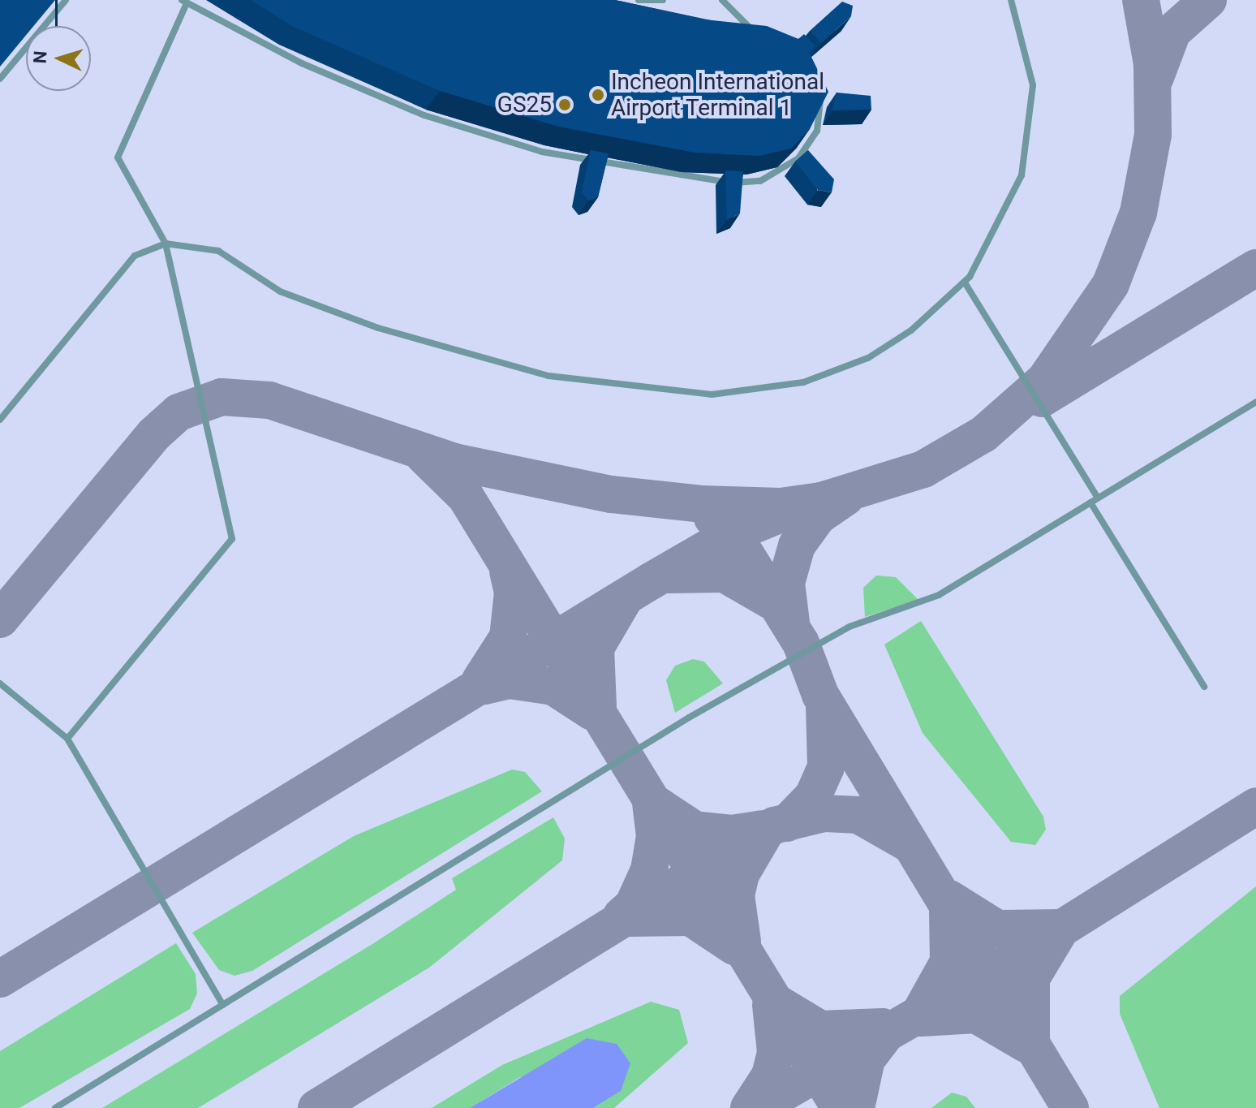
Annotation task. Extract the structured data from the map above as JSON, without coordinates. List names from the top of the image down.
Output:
{
  "places": ["Incheon International Airport Terminal 1", "GS25"],
  "north": "left"
}
